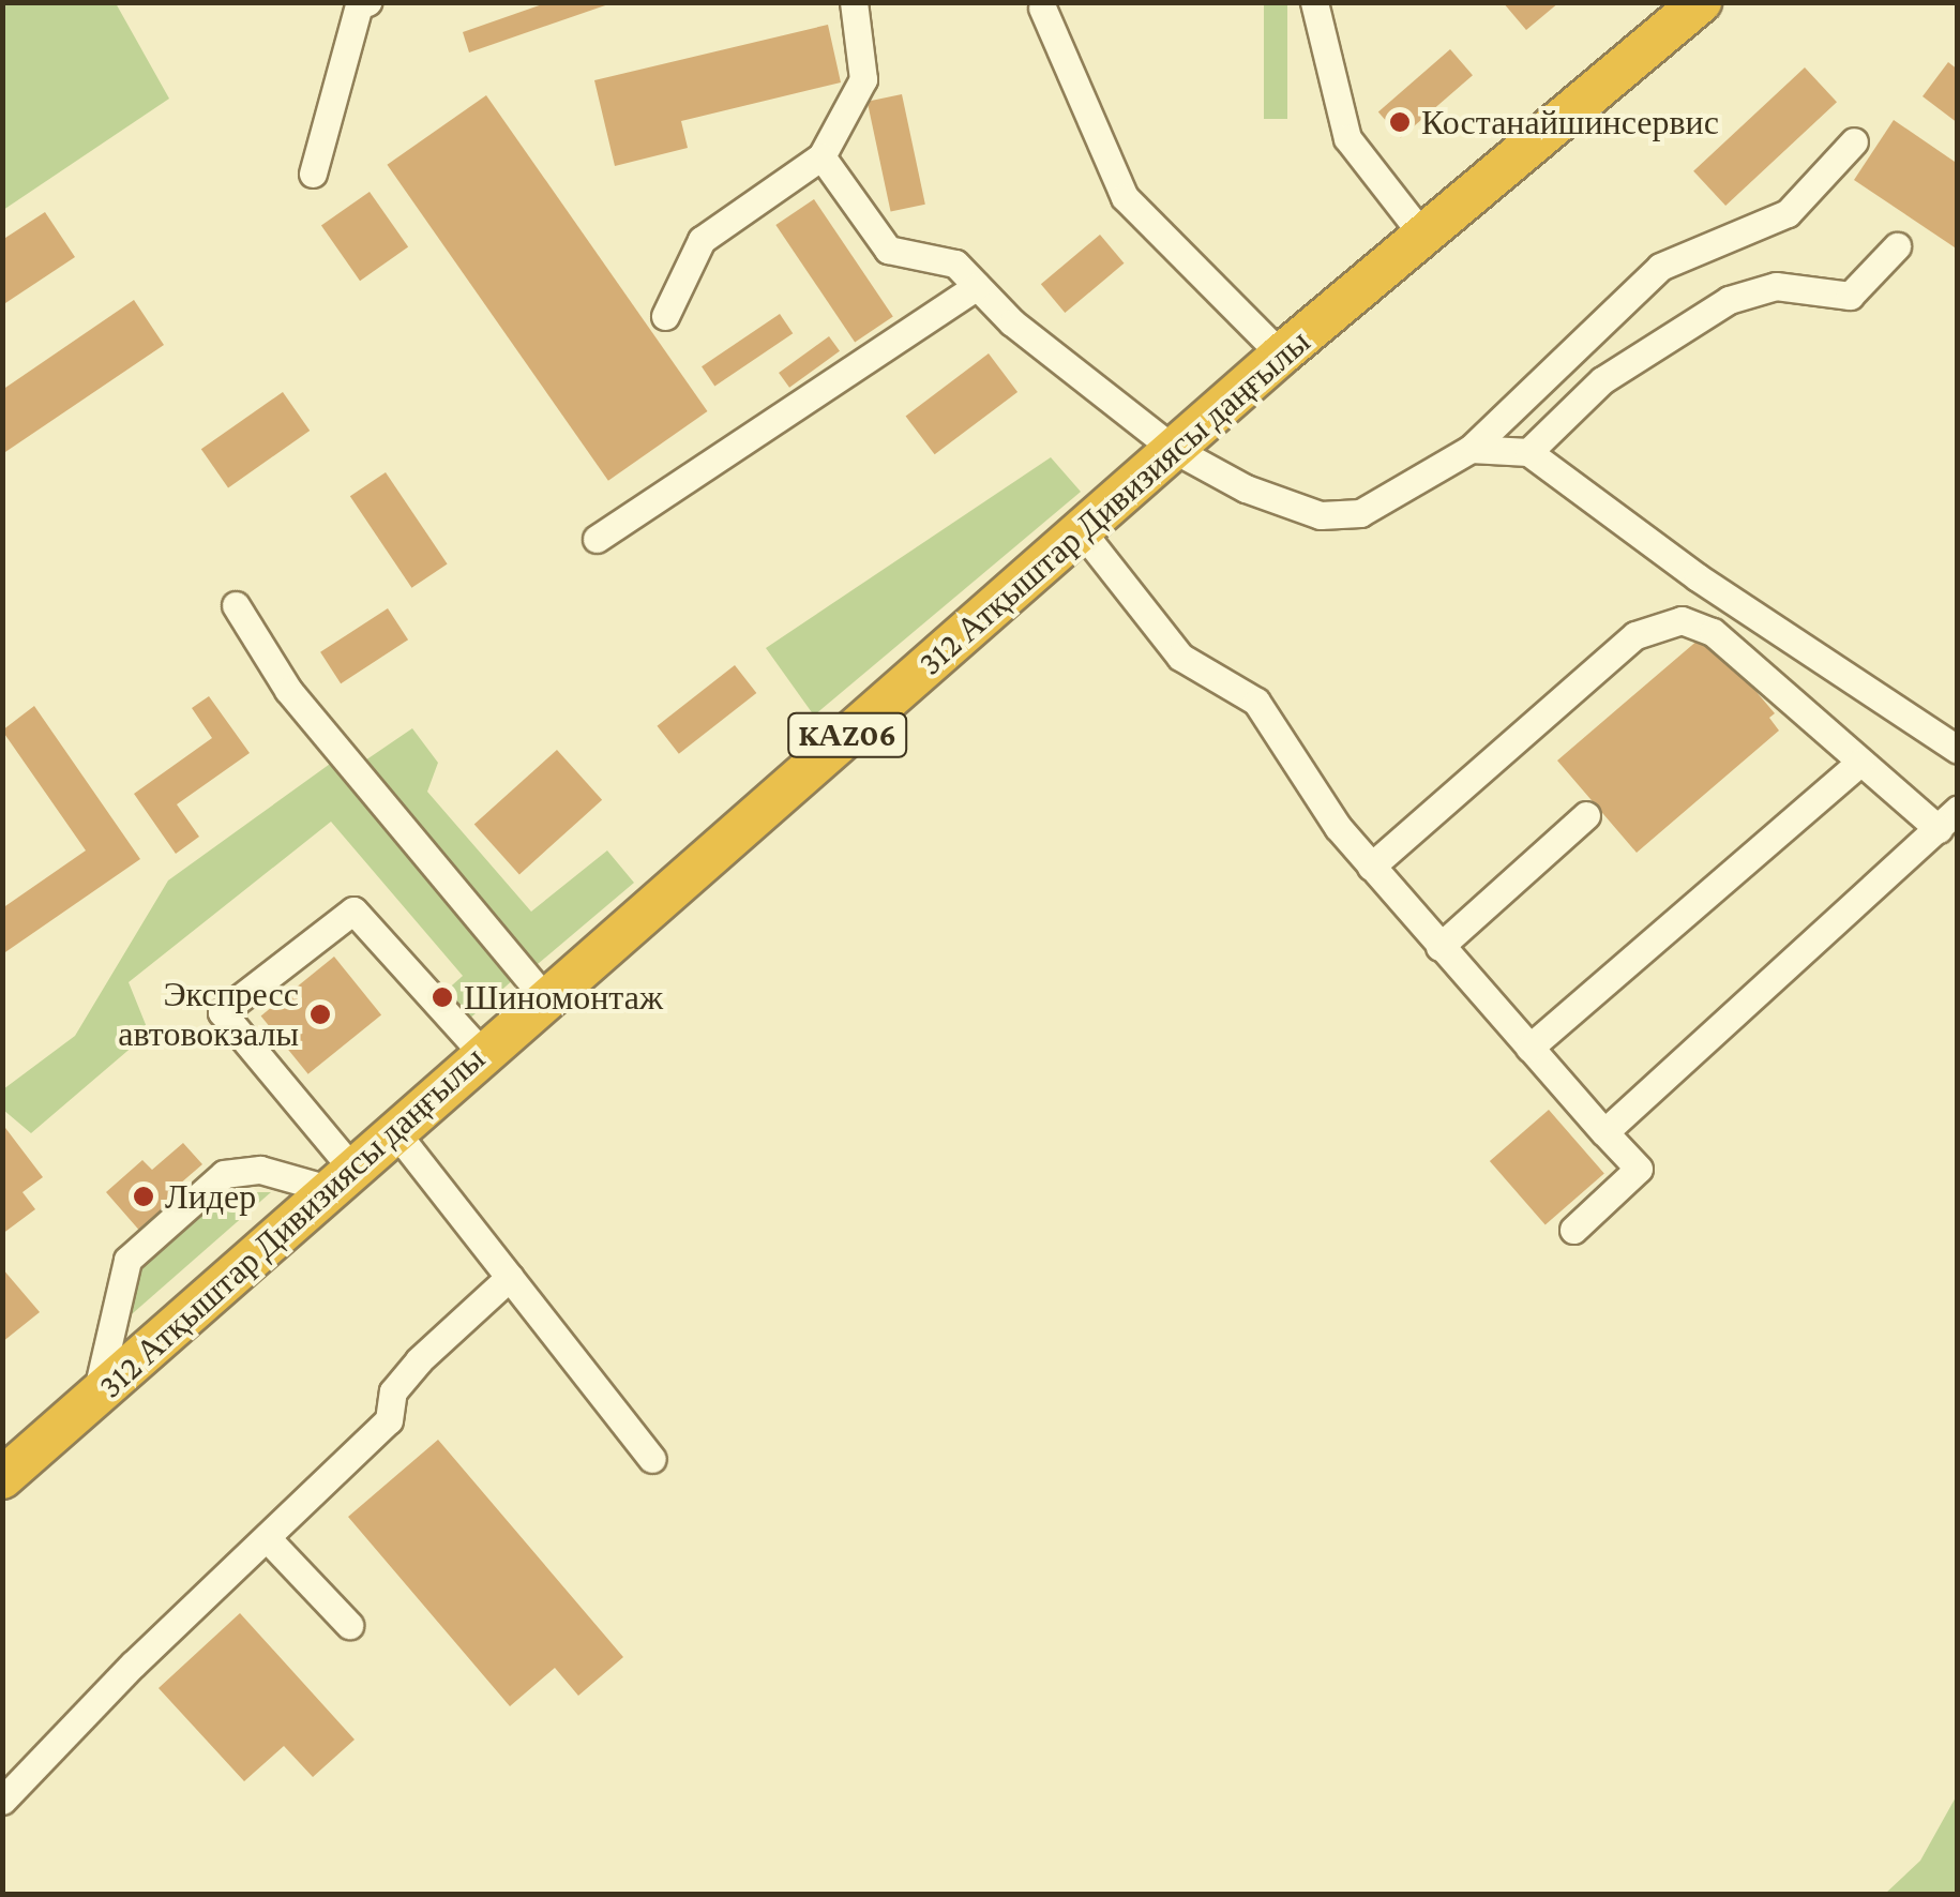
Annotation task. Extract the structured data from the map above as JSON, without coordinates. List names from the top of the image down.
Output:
{
  "streets": {
    "highway": ["312 Атқыштар Дивизиясы даңғылы", "KАZ06"]
  },
  "places": [
    "Костанайшинсервис",
    "Шиномонтаж",
    "Экспресс автовокзалы",
    "Лидер"
  ]
}
